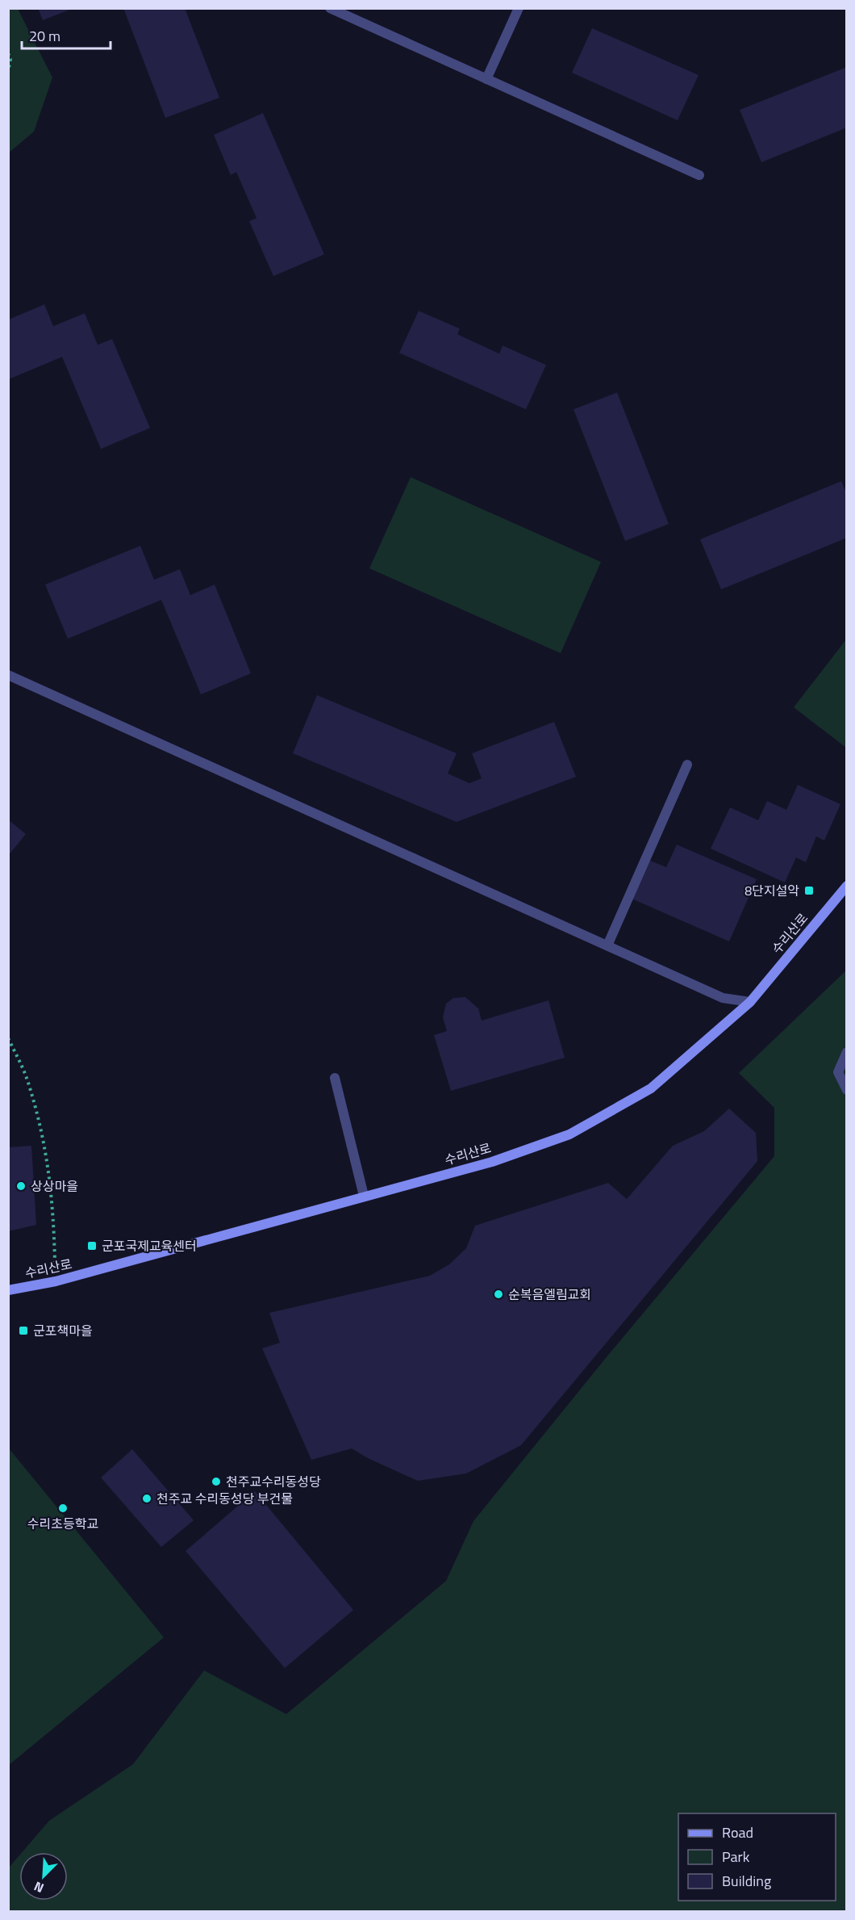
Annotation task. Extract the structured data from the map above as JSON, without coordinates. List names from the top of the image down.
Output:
{
  "streets": {
    "street": ["수리산로"]
  },
  "places": {
    "transit": ["8단지설악", "군포국제교육센터", "군포책마을"],
    "other": [
      "상상마을",
      "순복음엘림교회",
      "천주교수리동성당",
      "천주교 수리동성당 부건물",
      "수리초등학교"
    ]
  },
  "legend": ["Road", "Park", "Building"],
  "scale_bar": "20 m",
  "north": "bottom left"
}
